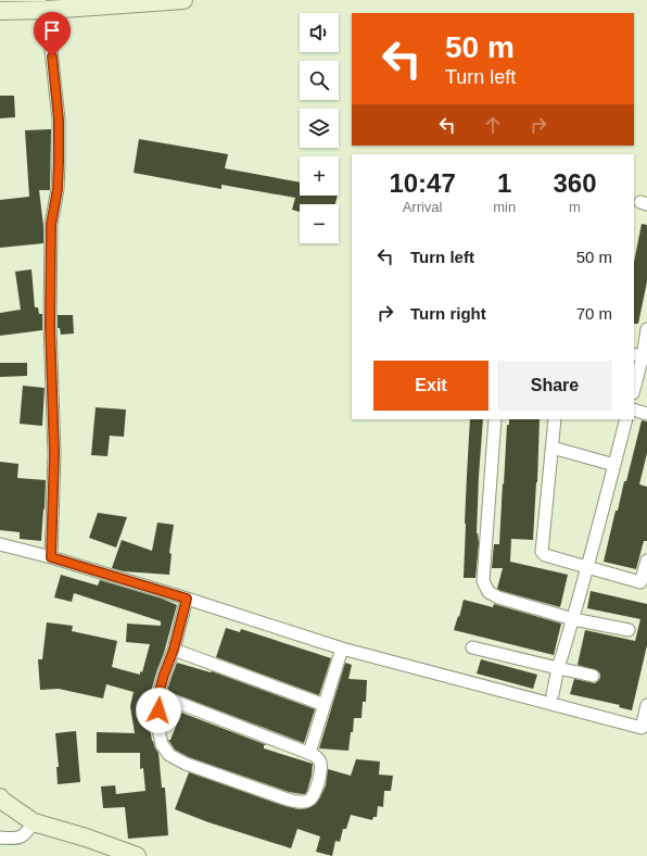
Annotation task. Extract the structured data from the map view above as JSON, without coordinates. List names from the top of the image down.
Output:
{
  "page": {
    "map_buttons": ["+", "−"],
    "turn": ["50 m", "Turn left"],
    "eta": [
      "10:47",
      "Arrival",
      "1",
      "min",
      "360",
      "m"
    ],
    "list": [
      {
        "name": "Turn left",
        "value": "50 m"
      },
      {
        "name": "Turn right",
        "value": "70 m"
      }
    ],
    "buttons": ["Exit", "Share"]
  }
}
